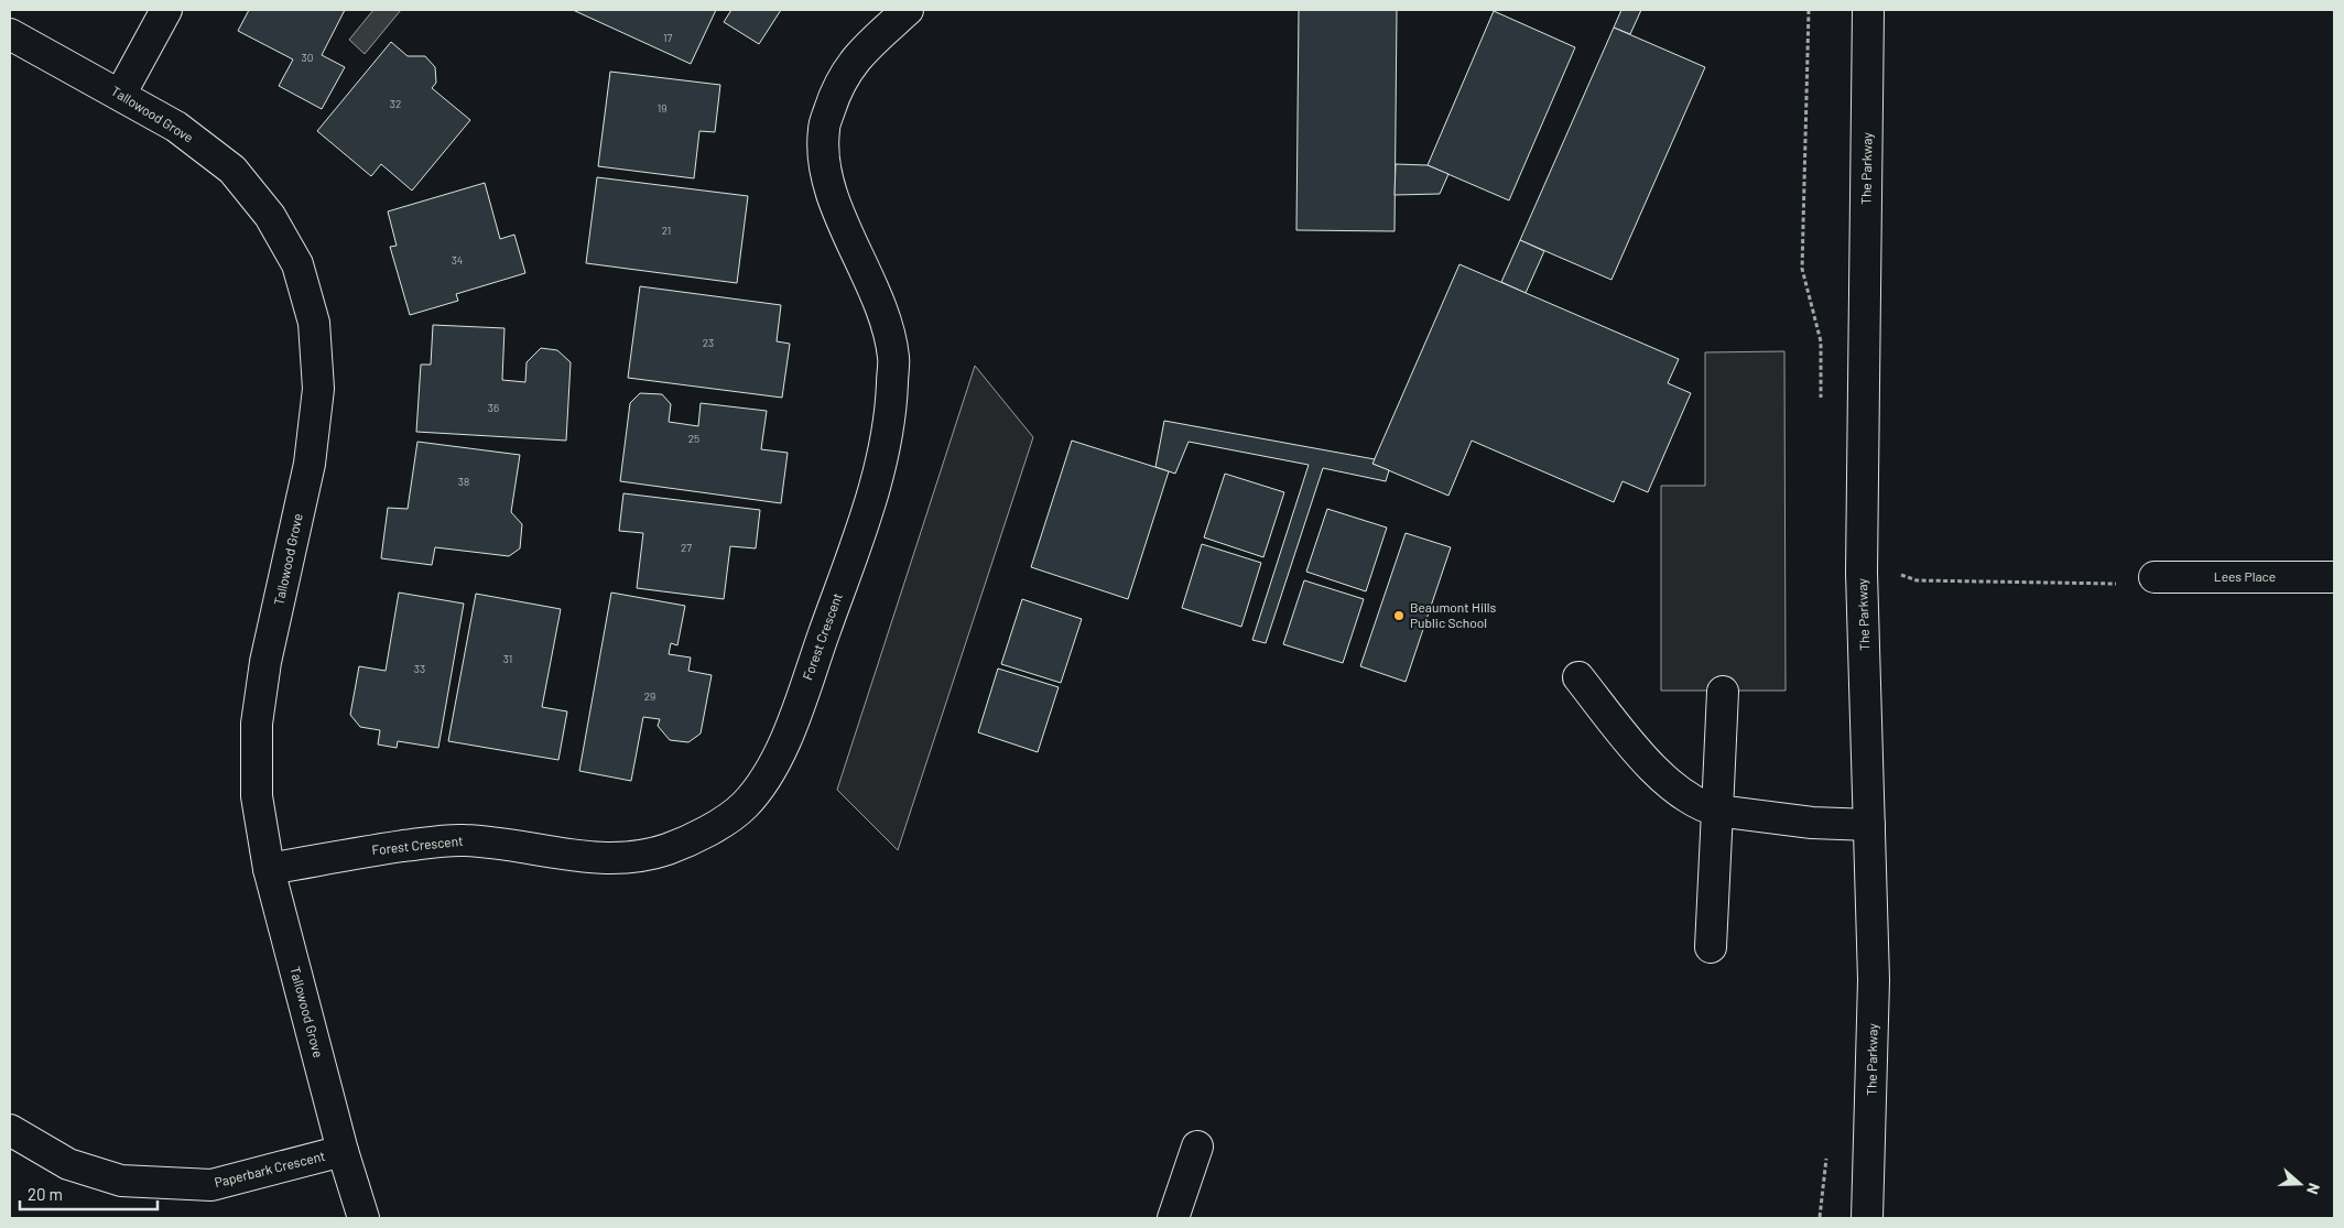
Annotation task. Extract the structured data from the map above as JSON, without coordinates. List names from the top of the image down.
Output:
{
  "streets": {
    "street": [
      "Tallowood Grove",
      "The Parkway",
      "Lees Place",
      "Forest Crescent",
      "Paperbark Crescent"
    ]
  },
  "crossings": [
    ["Tallowood Grove", "Forest Crescent"],
    ["Tallowood Grove", "Paperbark Crescent"]
  ],
  "places": ["Beaumont Hills Public School"],
  "house_numbers": [
    "17",
    "30",
    "32",
    "19",
    "21",
    "34",
    "23",
    "36",
    "25",
    "38",
    "27",
    "31",
    "33",
    "29"
  ],
  "scale_bar": "20 m",
  "north": "right"
}
